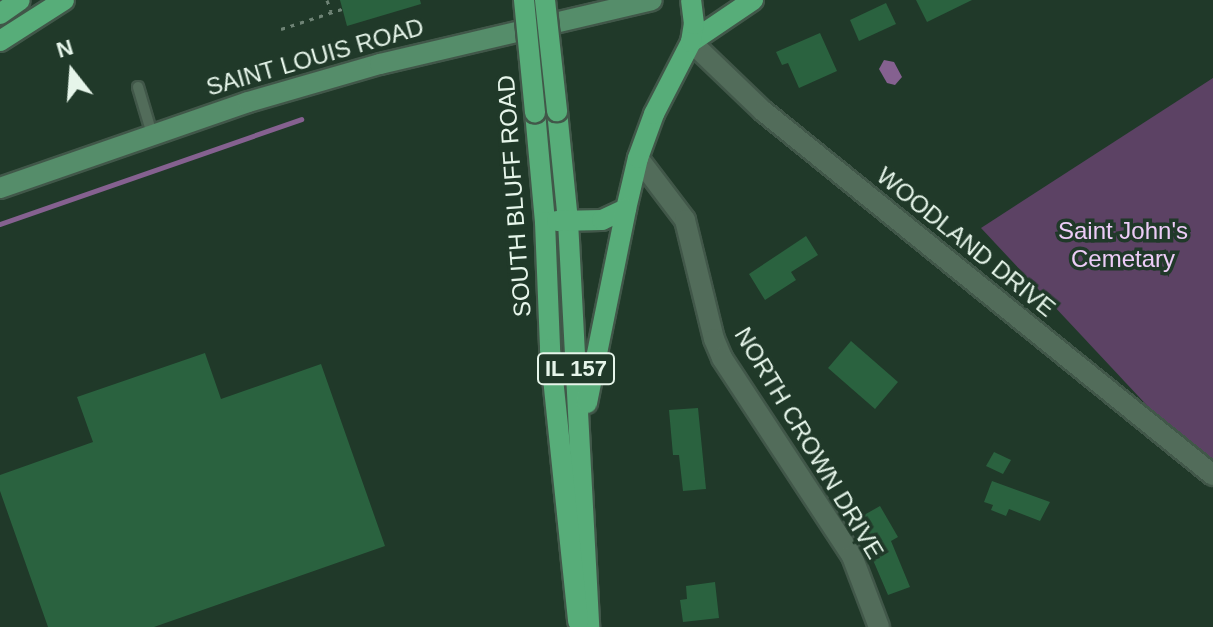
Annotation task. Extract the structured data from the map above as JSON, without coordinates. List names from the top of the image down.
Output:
{
  "streets": {
    "main road": ["SOUTH BLUFF ROAD", "IL 157"],
    "street": ["SAINT LOUIS ROAD", "WOODLAND DRIVE", "NORTH CROWN DRIVE"]
  },
  "parks": ["Saint John's Cemetary"],
  "north": "top"
}
